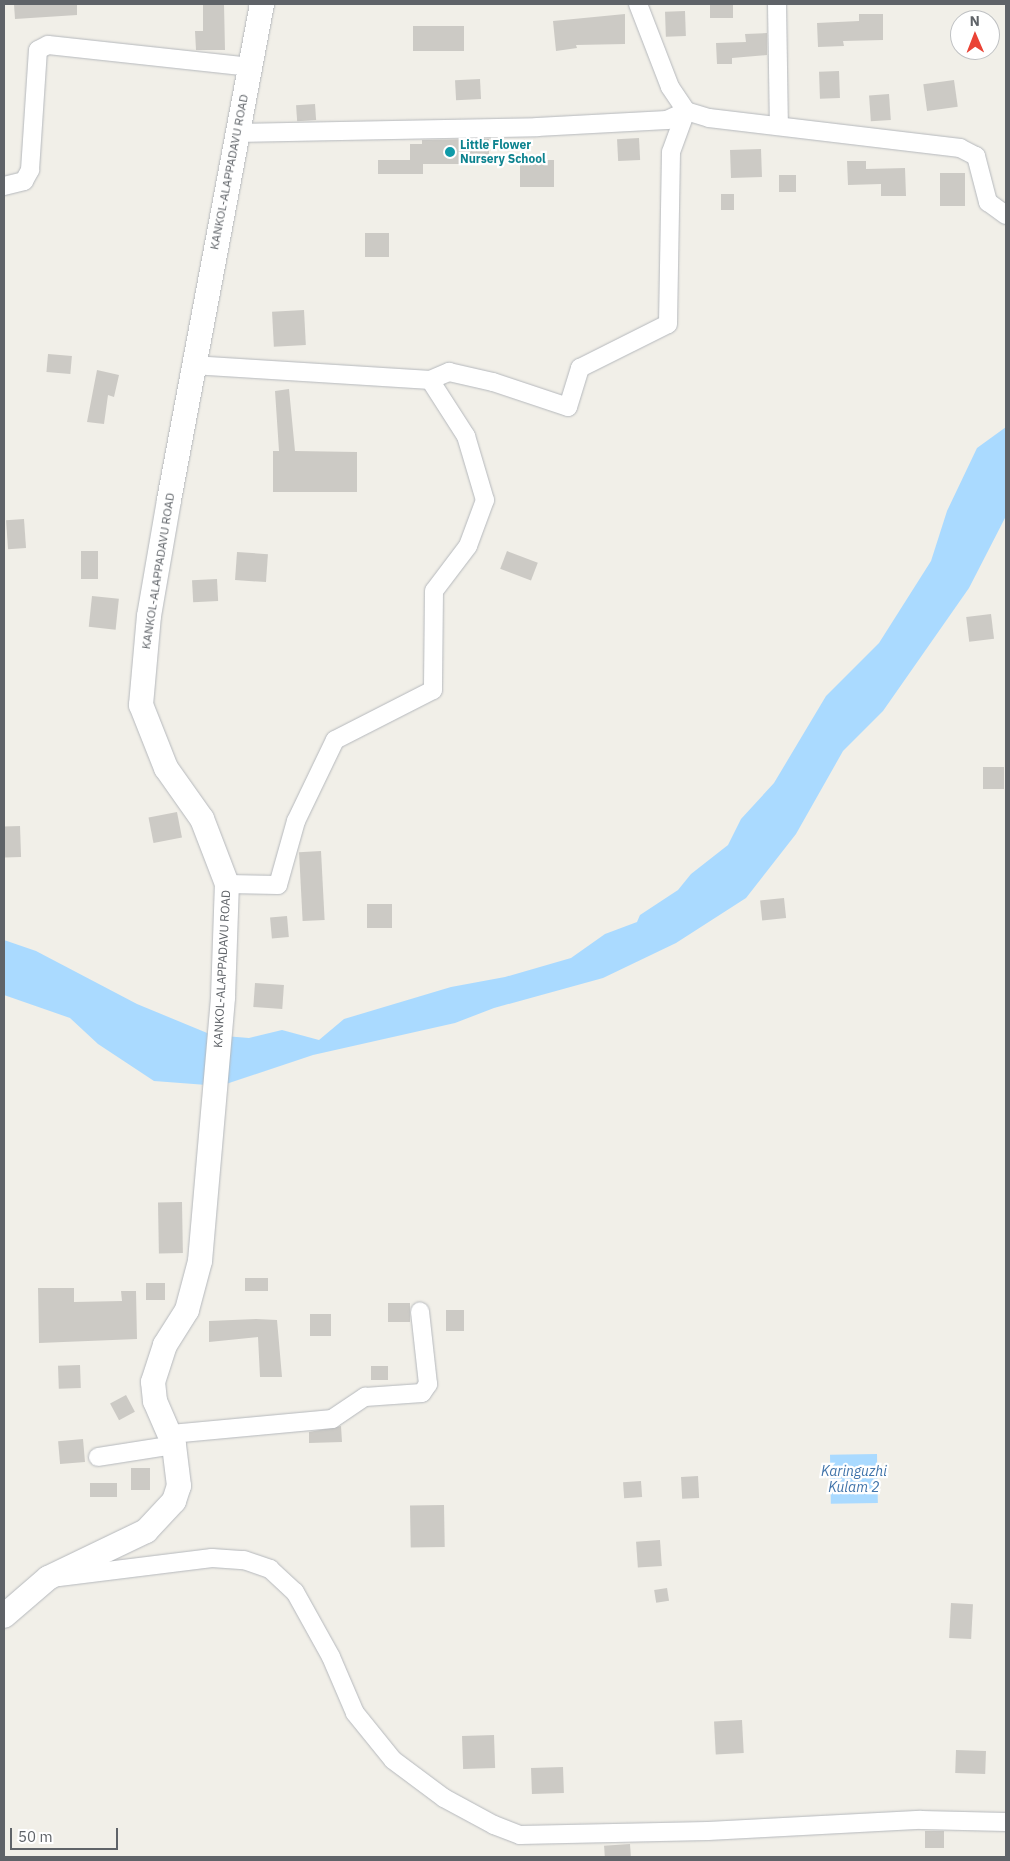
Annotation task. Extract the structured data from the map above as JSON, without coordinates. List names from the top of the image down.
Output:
{
  "streets": {
    "main road": ["KANKOL-ALAPPADAVU ROAD"]
  },
  "water": ["Karinguzhi Kulam 2"],
  "places": ["Little Flower Nursery School"],
  "scale_bar": "50 m",
  "north": "top"
}
